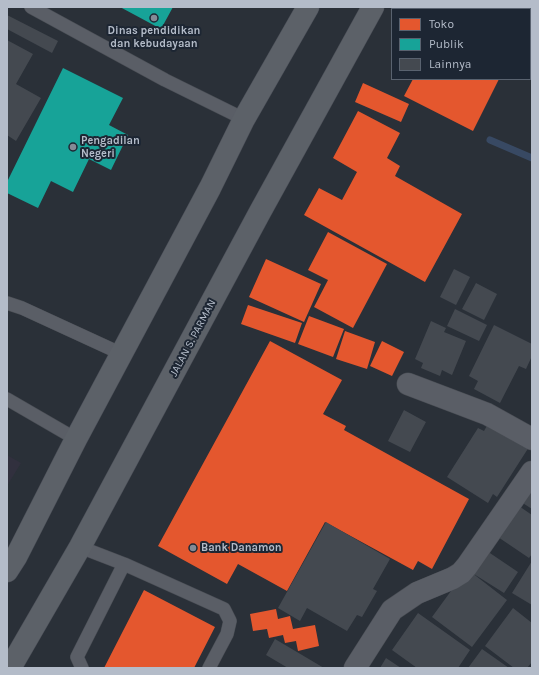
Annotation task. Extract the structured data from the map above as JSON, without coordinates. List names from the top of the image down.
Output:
{
  "streets": {
    "main road": ["JALAN S. PARMAN"]
  },
  "places": ["Dinas pendidikan dan kebudayaan", "Pengadilan Negeri", "Bank Danamon"],
  "legend": ["Toko", "Publik", "Lainnya"]
}
